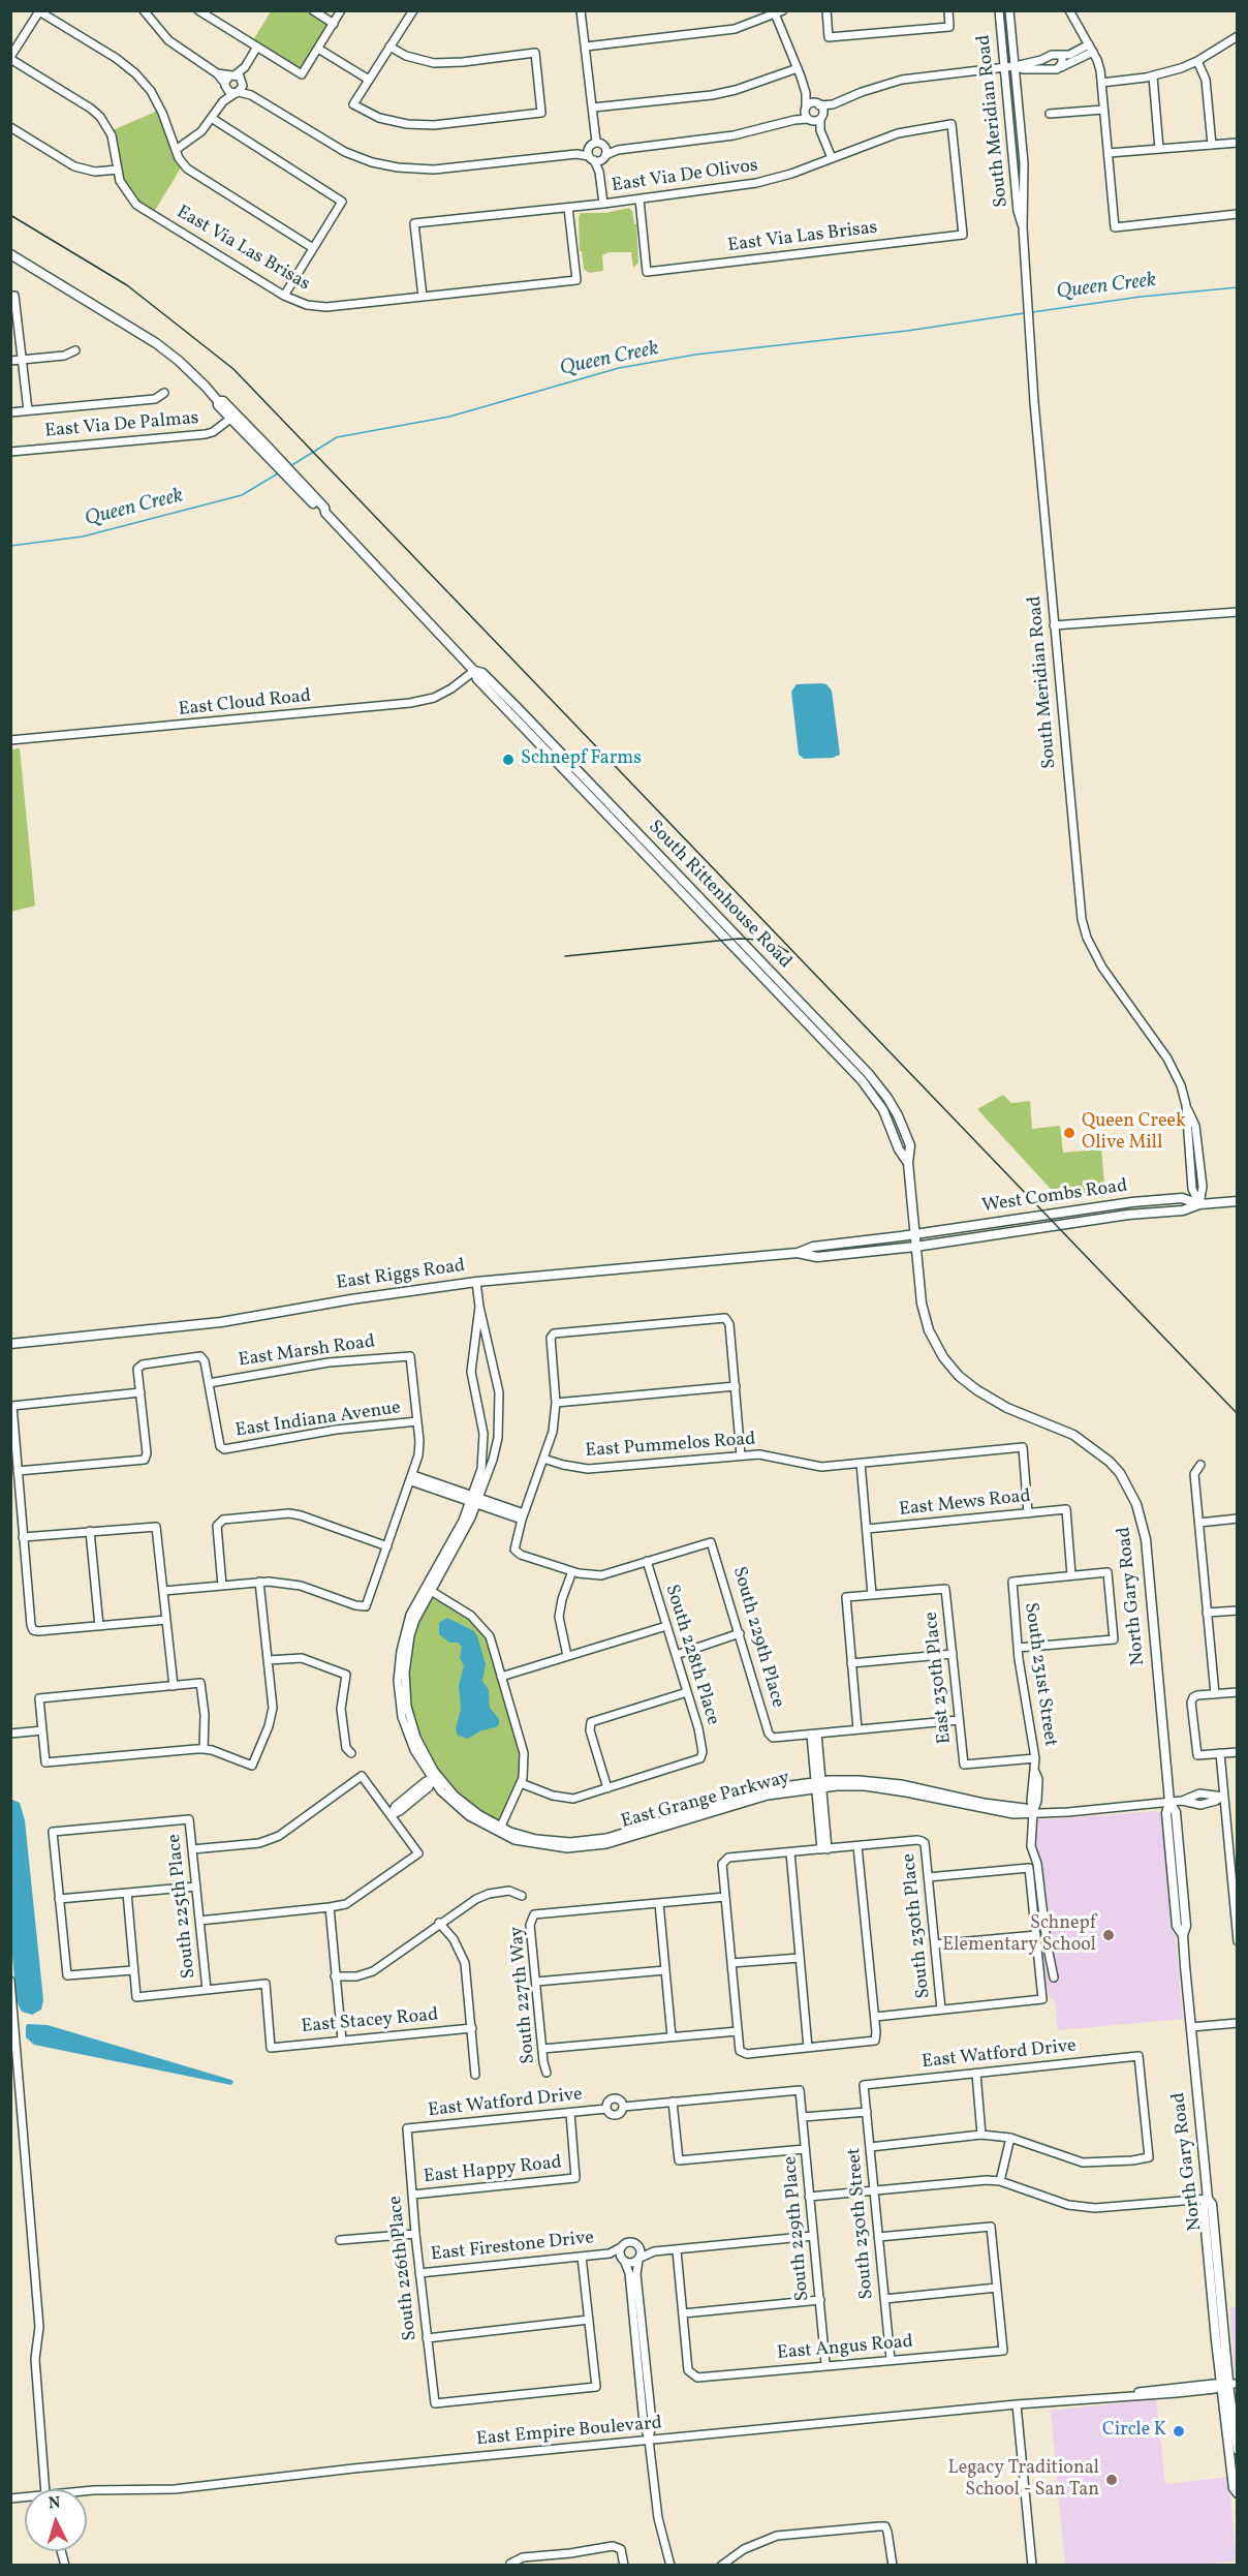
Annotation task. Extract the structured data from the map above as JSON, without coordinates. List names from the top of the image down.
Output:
{
  "streets": {
    "main road": [
      "South Rittenhouse Road",
      "West Combs Road",
      "East Riggs Road",
      "North Gary Road"
    ],
    "street": [
      "South Meridian Road",
      "East Via De Olivos",
      "East Via Las Brisas",
      "East Via De Palmas",
      "East Cloud Road",
      "East Marsh Road",
      "East Indiana Avenue",
      "East Pummelos Road",
      "East Mews Road",
      "South 229th Place",
      "South 228th Place",
      "South 231st Street",
      "East 230th Place",
      "East Grange Parkway",
      "South 225th Place",
      "South 230th Place",
      "South 227th Way",
      "East Stacey Road",
      "East Watford Drive",
      "East Happy Road",
      "South 230th Street",
      "East Firestone Drive",
      "South 226th Place",
      "East Angus Road",
      "East Empire Boulevard"
    ]
  },
  "crossings": [
    ["South Meridian Road", "West Combs Road"],
    ["East Via De Olivos", "East Via Las Brisas"],
    ["East Via De Palmas", "South Rittenhouse Road"],
    ["East Cloud Road", "South Rittenhouse Road"],
    ["South Rittenhouse Road", "West Combs Road"],
    ["South Rittenhouse Road", "East Riggs Road"],
    ["South Rittenhouse Road", "North Gary Road"],
    ["West Combs Road", "East Riggs Road"],
    ["West Combs Road", "North Gary Road"],
    ["East Riggs Road", "North Gary Road"],
    ["East Marsh Road", "East Indiana Avenue"],
    ["East Pummelos Road", "East Mews Road"],
    ["East Mews Road", "South 231st Street"],
    ["North Gary Road", "East Grange Parkway"],
    ["North Gary Road", "East Empire Boulevard"],
    ["South 229th Place", "South 228th Place"],
    ["South 229th Place", "East Angus Road"],
    ["South 231st Street", "East 230th Place"],
    ["South 231st Street", "East Grange Parkway"],
    ["South 225th Place", "East Stacey Road"],
    ["East Watford Drive", "East Happy Road"],
    ["East Watford Drive", "South 230th Street"],
    ["East Watford Drive", "South 226th Place"],
    ["East Happy Road", "South 226th Place"],
    ["South 230th Street", "East Angus Road"],
    ["East Firestone Drive", "South 226th Place"]
  ],
  "water": ["Queen Creek"],
  "places": [
    "Schnepf Farms",
    "Queen Creek Olive Mill",
    "Schnepf Elementary School",
    "Circle K",
    "Legacy Traditional School - San Tan"
  ],
  "north": "top"
}
